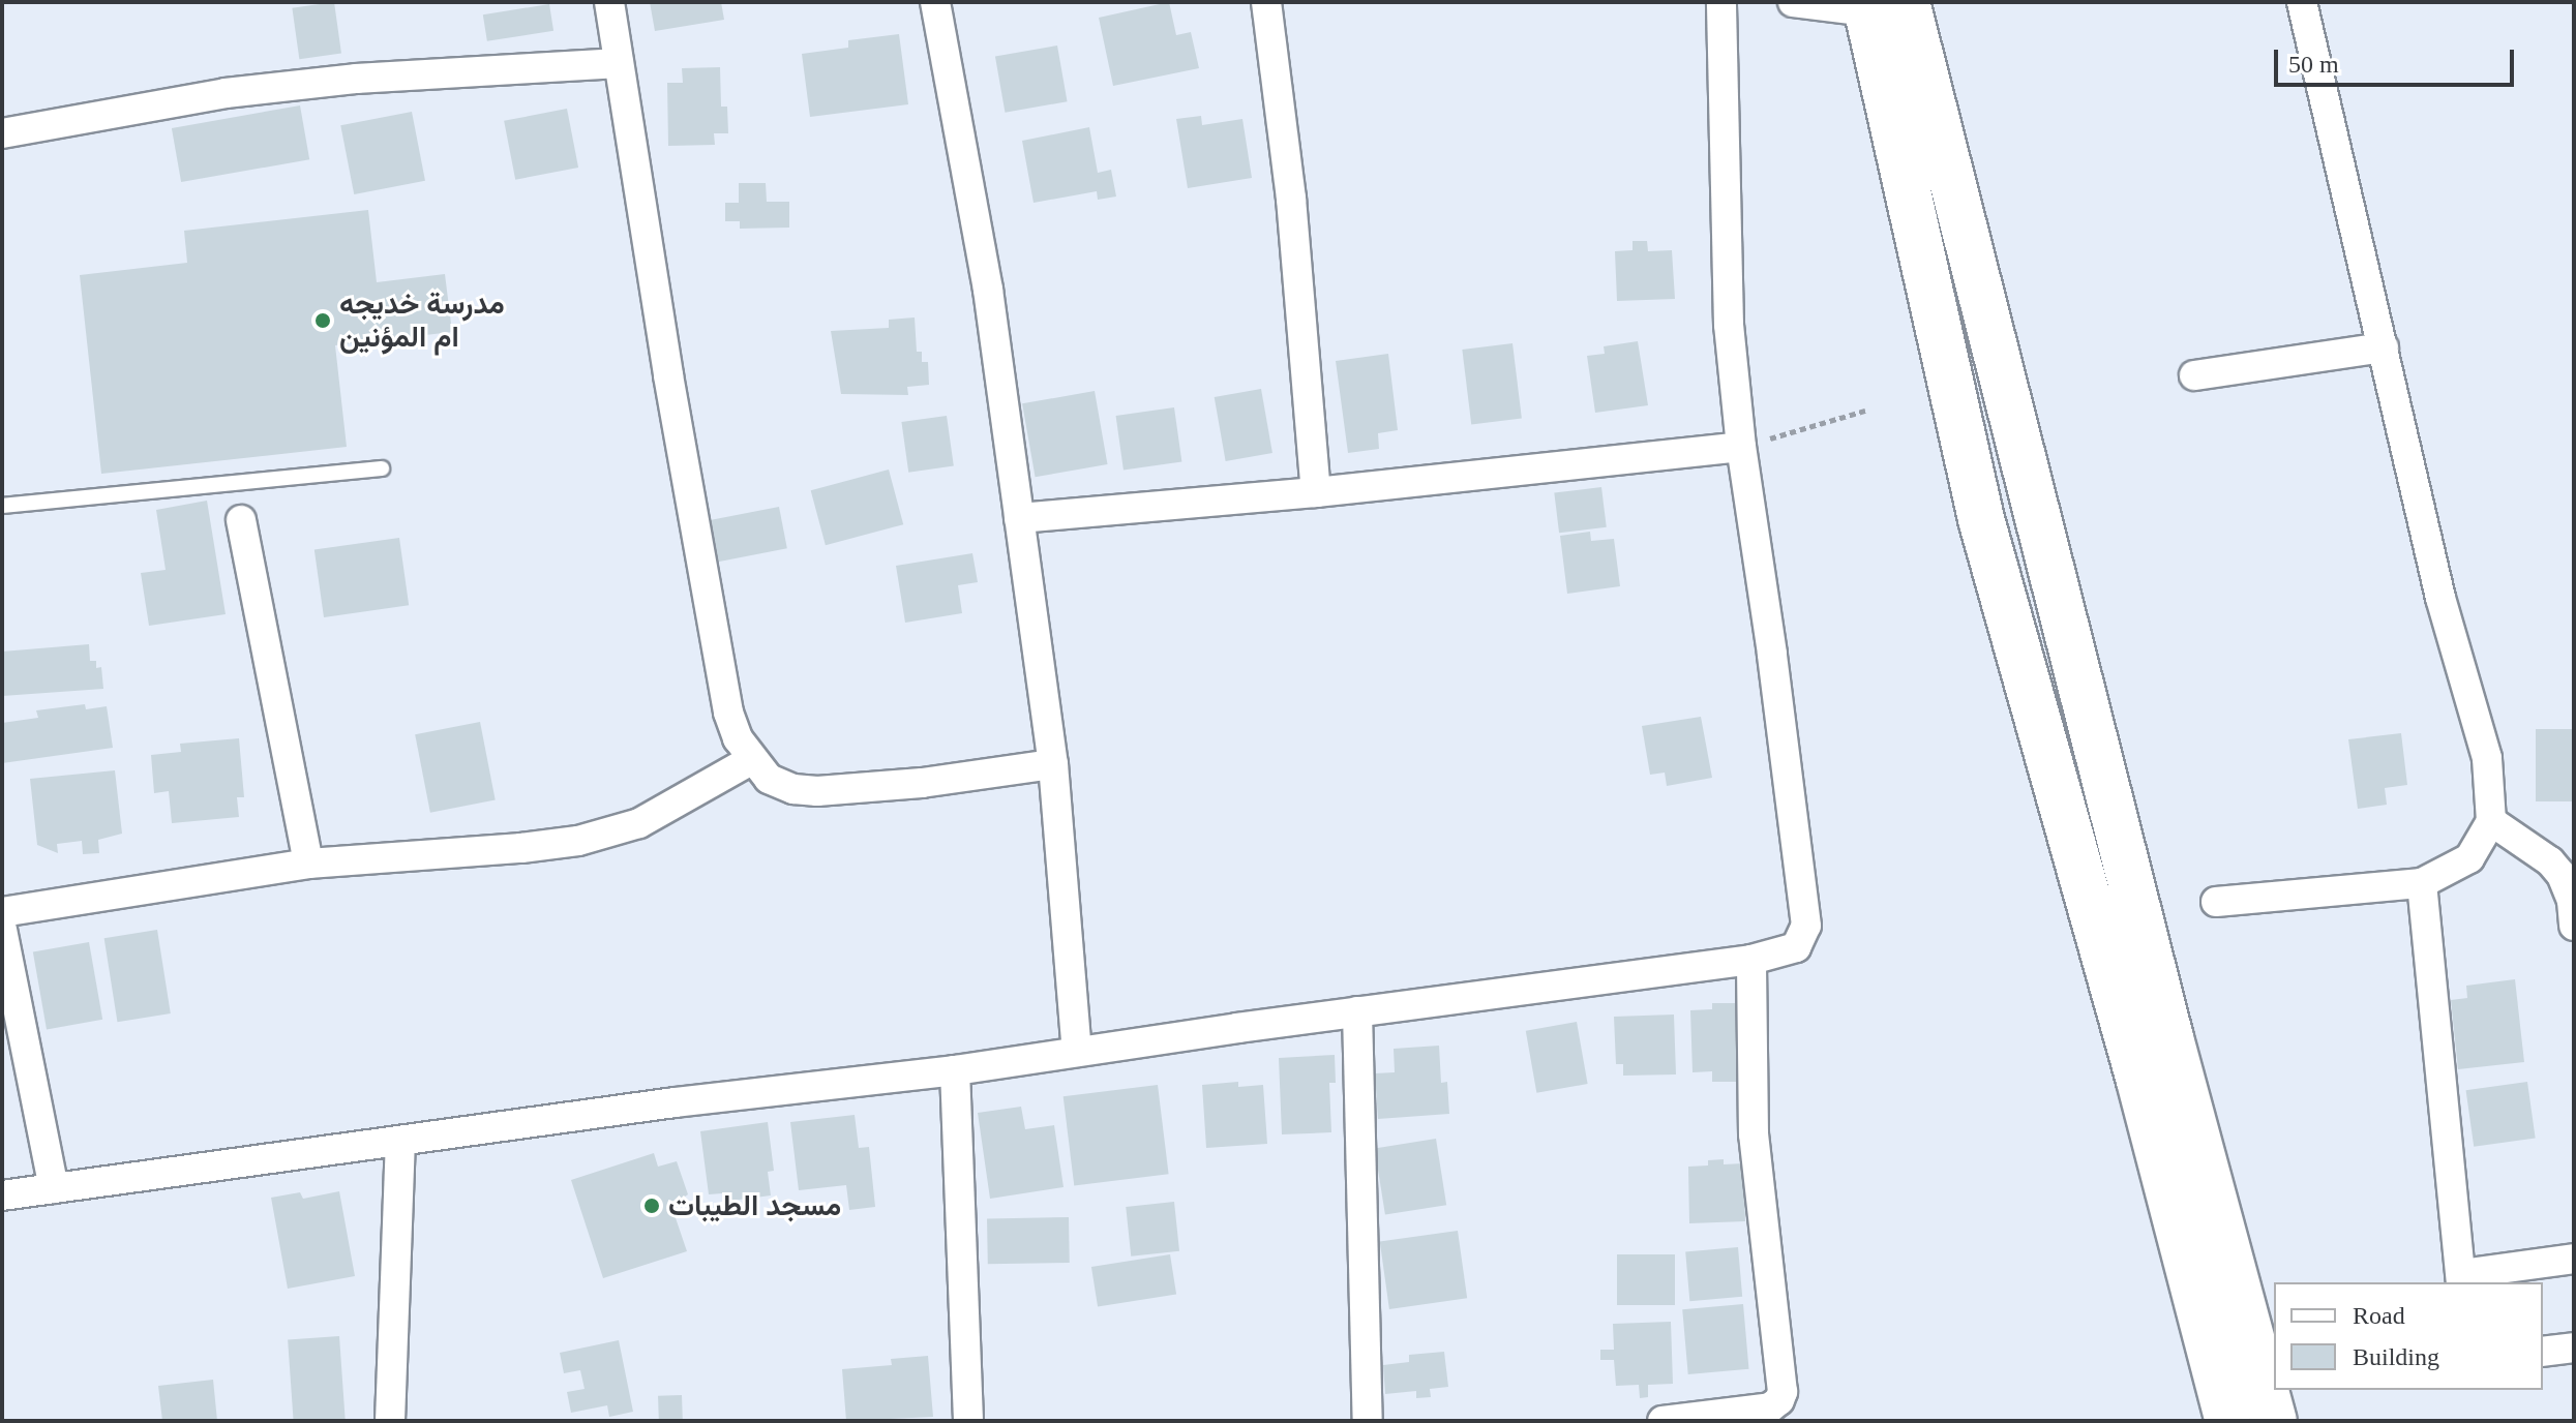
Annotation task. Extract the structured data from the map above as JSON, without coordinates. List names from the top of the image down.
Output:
{
  "places": ["مدرسة خديجه ام المؤنين", "مسجد الطيبات"],
  "legend": ["Road", "Building"],
  "scale_bar": "50 m"
}
